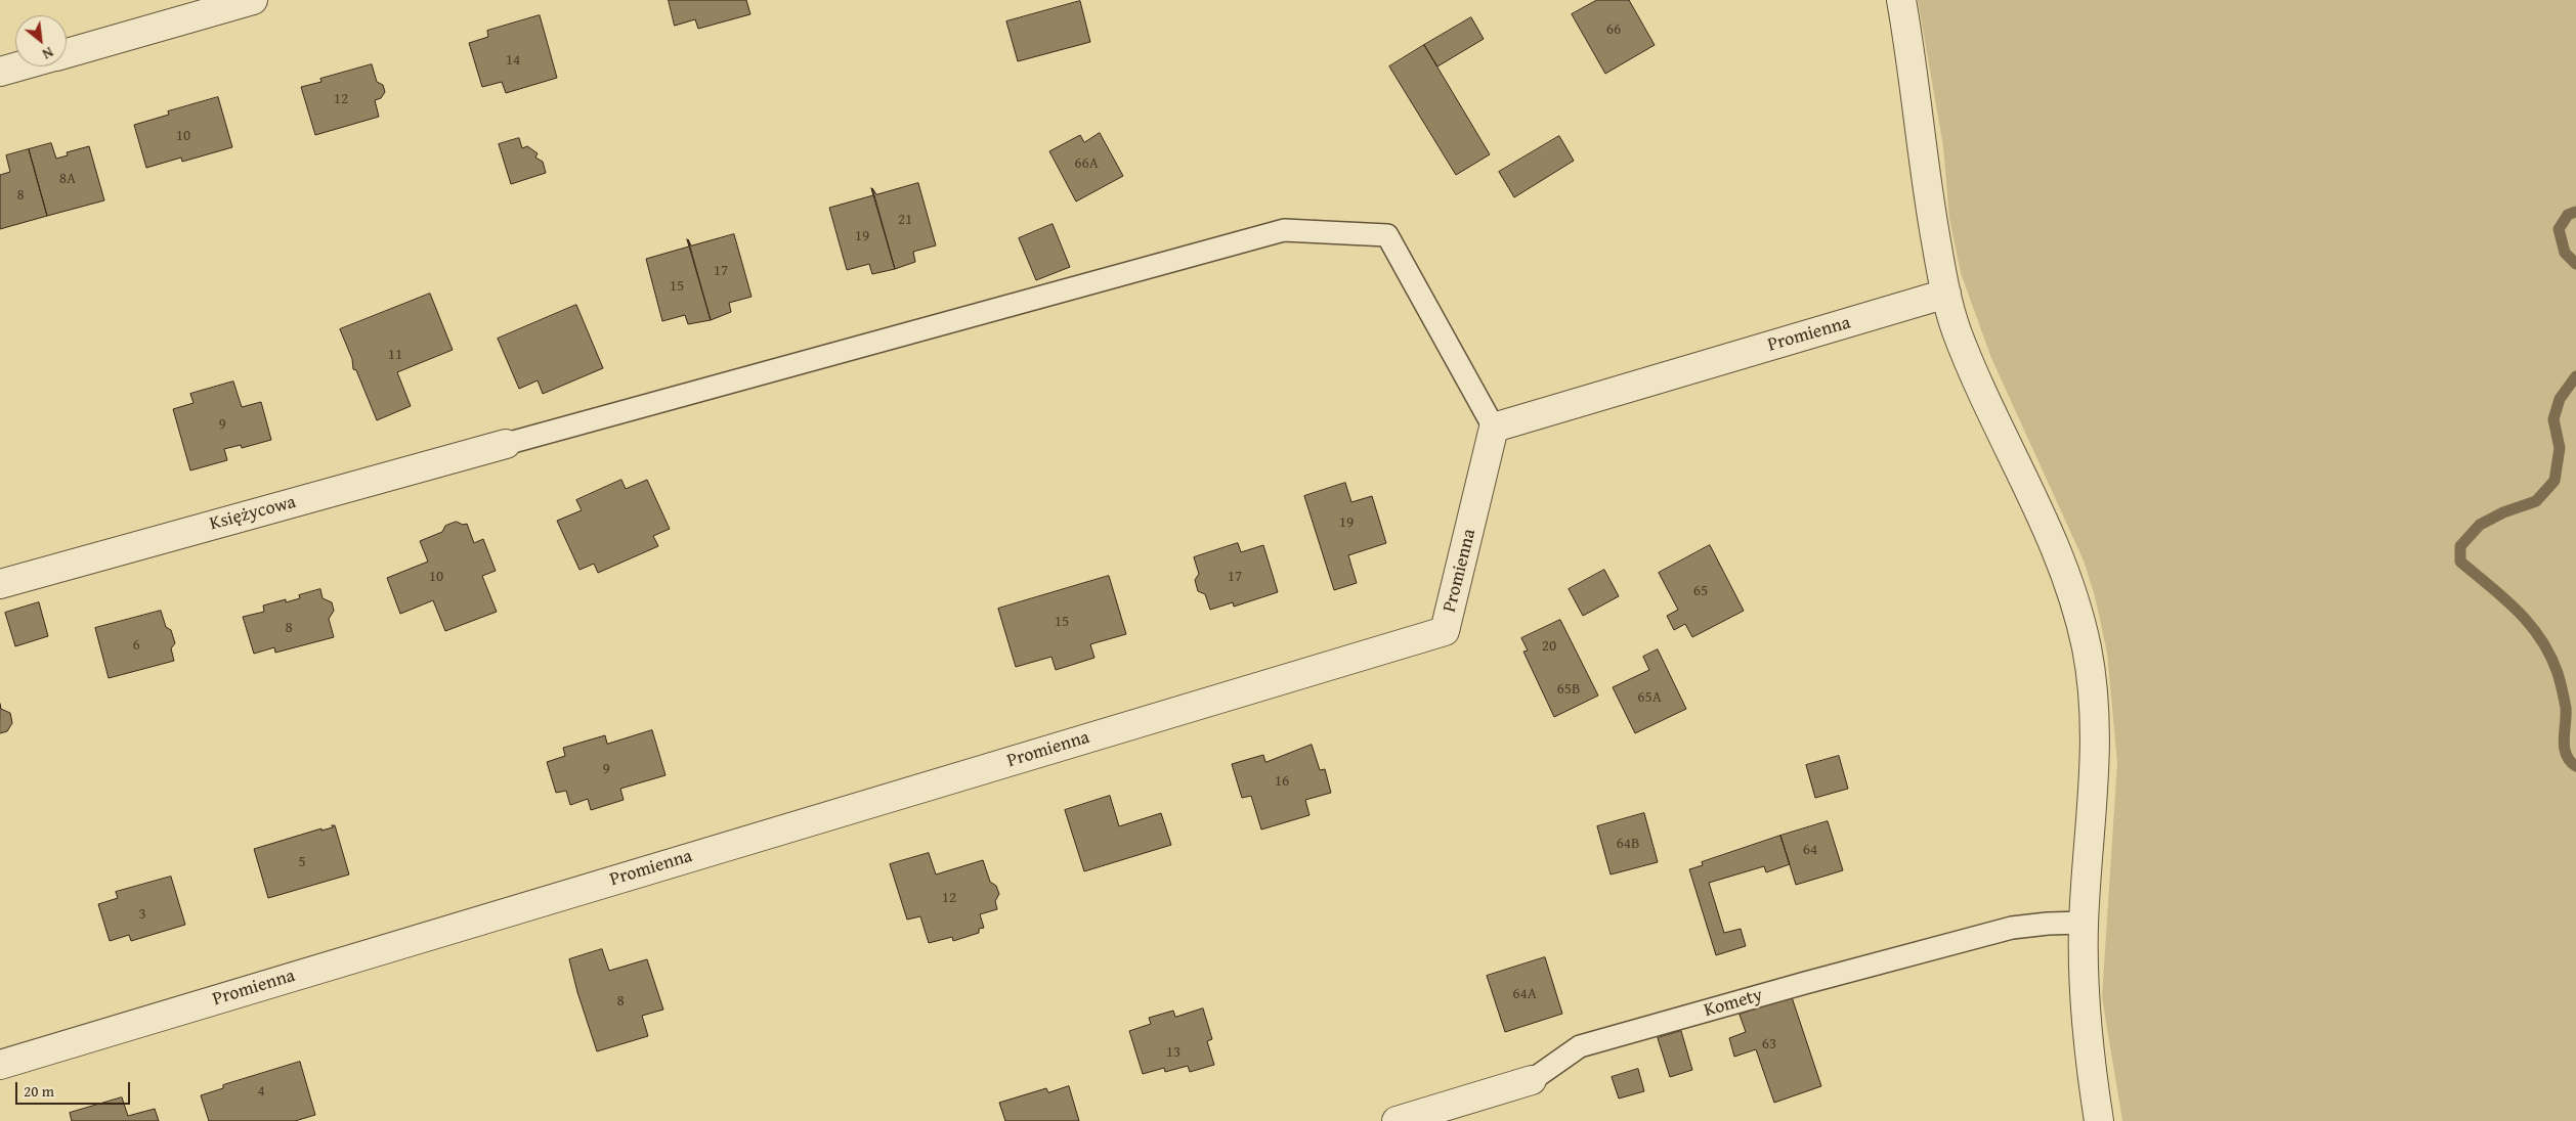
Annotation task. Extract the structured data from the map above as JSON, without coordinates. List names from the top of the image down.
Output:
{
  "streets": {
    "street": ["Promienna", "Księżycowa", "Komety"]
  },
  "house_numbers": [
    "66",
    "14",
    "12",
    "10",
    "66A",
    "8A",
    "8",
    "21",
    "19",
    "17",
    "15",
    "11",
    "9",
    "19",
    "10",
    "17",
    "65",
    "15",
    "8",
    "6",
    "20",
    "65B",
    "65A",
    "9",
    "16",
    "64B",
    "64",
    "5",
    "12",
    "3",
    "64A",
    "8",
    "63",
    "13",
    "4"
  ],
  "scale_bar": "20 m",
  "north": "bottom right"
}
